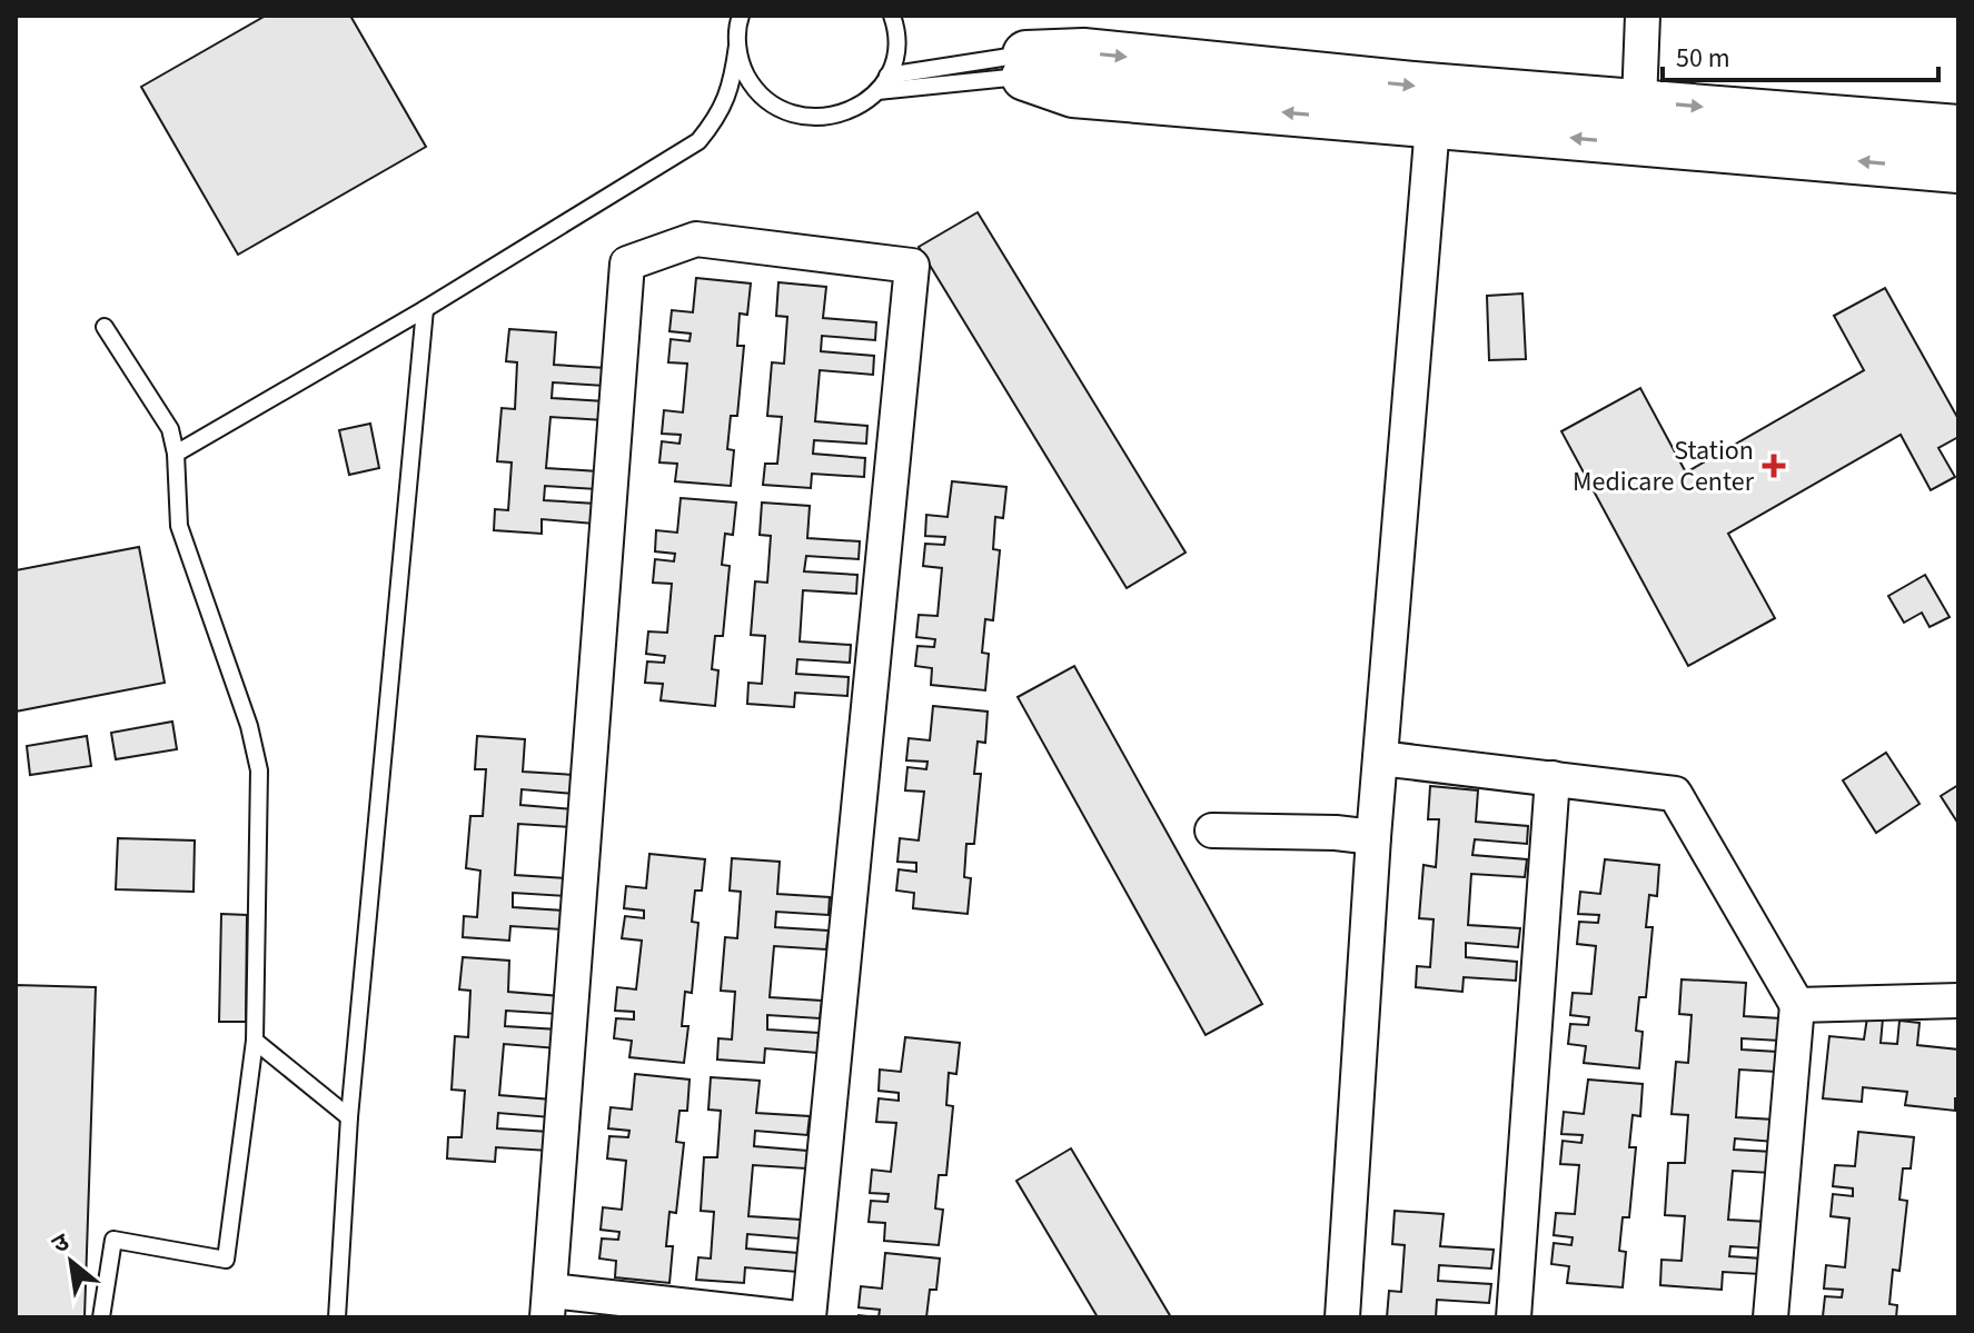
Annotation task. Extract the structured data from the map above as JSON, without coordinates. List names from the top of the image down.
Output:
{
  "places": {
    "health": ["Station Medicare Center"]
  },
  "scale_bar": "50 m",
  "north": "top left"
}
